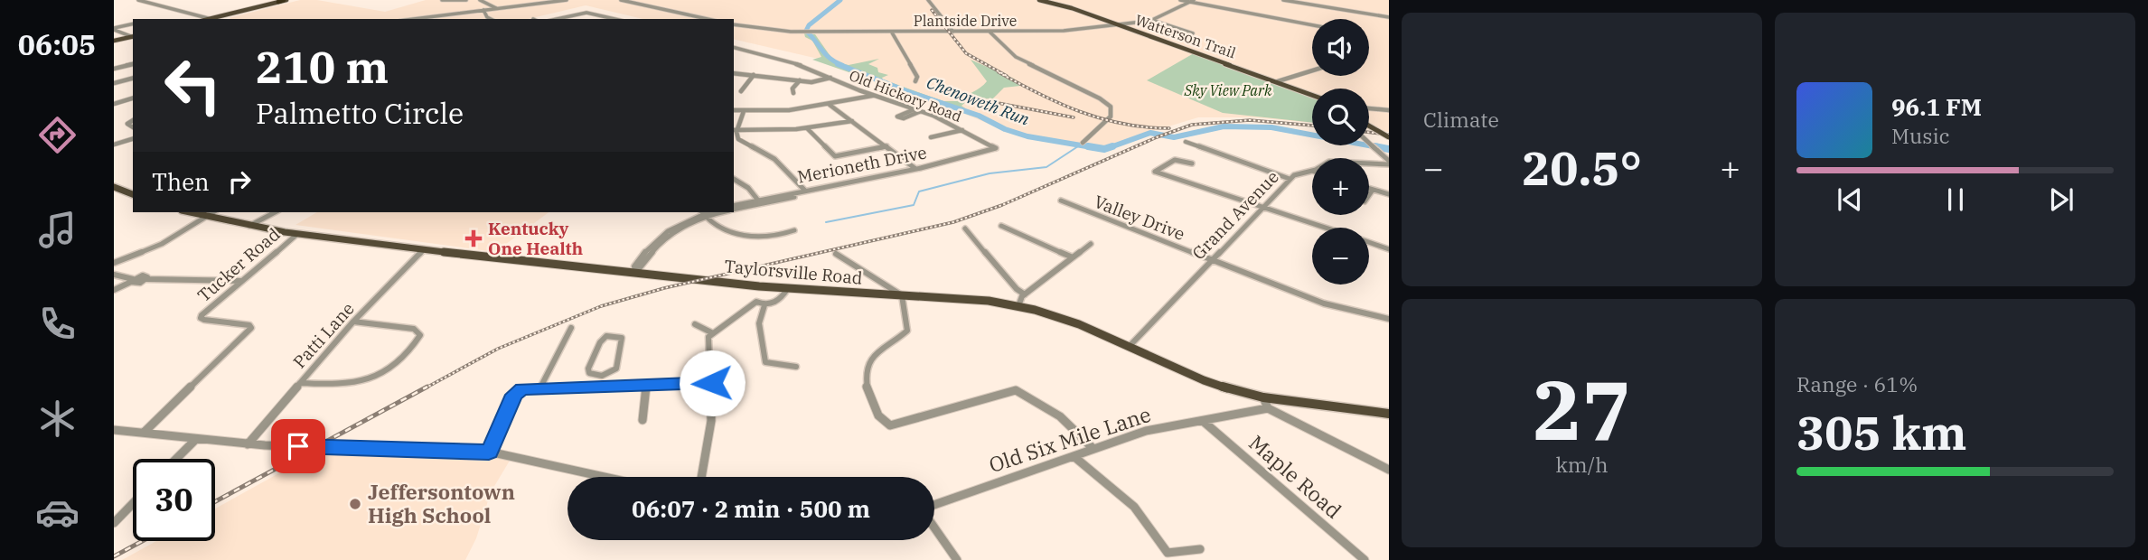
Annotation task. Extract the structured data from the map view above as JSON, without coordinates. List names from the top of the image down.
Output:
{
  "streets": {
    "main road": ["Watterson Trail", "Taylorsville Road"],
    "street": [
      "Plantside Drive",
      "Old Hickory Road",
      "Merioneth Drive",
      "Grand Avenue",
      "Valley Drive",
      "Tucker Road",
      "Patti Lane",
      "Old Six Mile Lane",
      "Maple Road"
    ]
  },
  "crossings": [
    ["Plantside Drive", "Watterson Trail"],
    ["Old Hickory Road", "Merioneth Drive"],
    ["Grand Avenue", "Valley Drive"],
    ["Grand Avenue", "Taylorsville Road"],
    ["Tucker Road", "Taylorsville Road"],
    ["Taylorsville Road", "Patti Lane"],
    ["Old Six Mile Lane", "Maple Road"]
  ],
  "water": ["Chenoweth Run"],
  "parks": ["Sky View Park"],
  "places": {
    "health": ["Kentucky One Health"],
    "other": ["Jeffersontown High School"]
  },
  "page": {
    "tabs": "06:05",
    "tile": [
      "Climate",
      ["27", "km/h"],
      ["Range · 61%", "305 km"]
    ],
    "map_buttons": ["+", "−"],
    "turn": ["210 m", "Palmetto Circle"],
    "song": ["96.1 FM", "Music"],
    "heat": ["−", "20.5°", "+"],
    "then": "Then",
    "limit": "30",
    "trip": "06:07 · 2 min · 500 m"
  }
}
